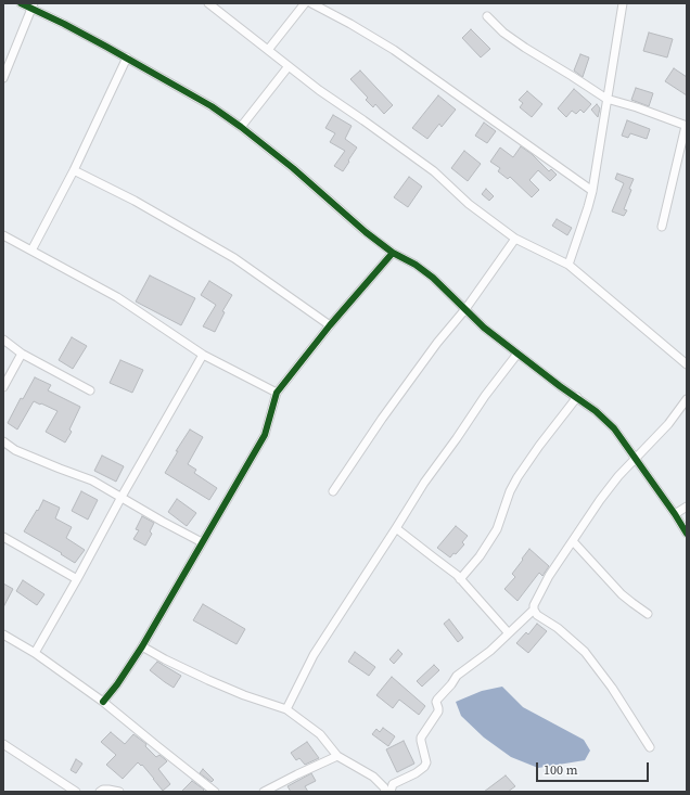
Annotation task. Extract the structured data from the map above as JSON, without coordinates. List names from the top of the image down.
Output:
{
  "scale_bar": "100 m"
}
